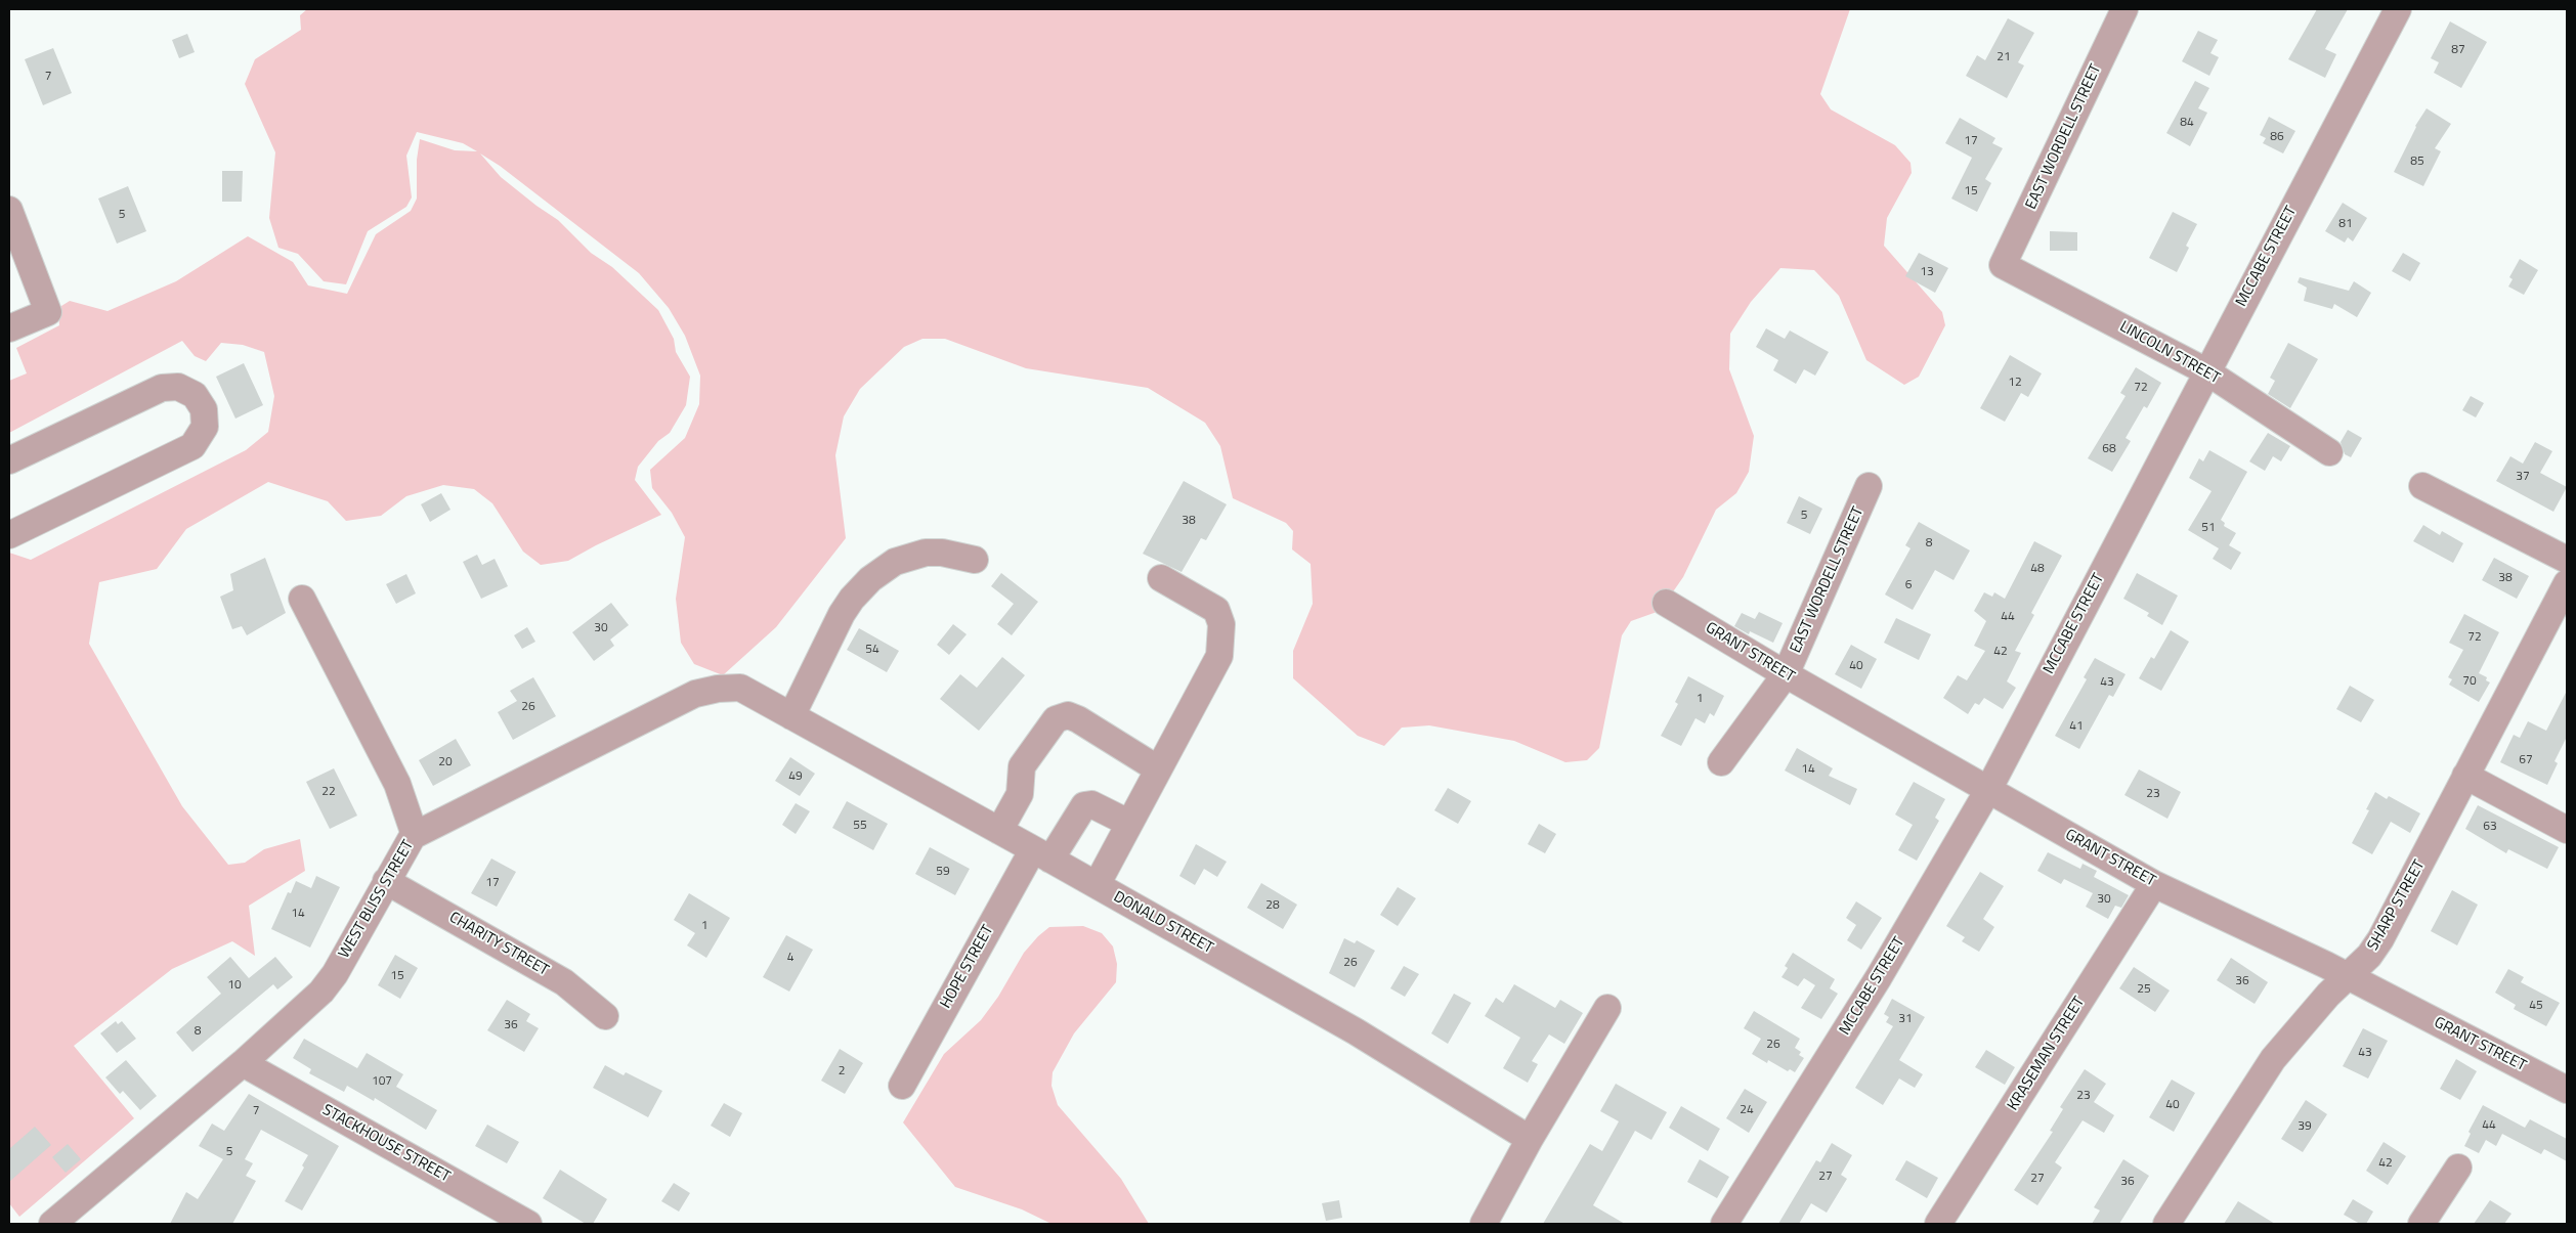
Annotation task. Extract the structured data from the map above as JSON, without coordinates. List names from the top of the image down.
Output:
{
  "streets": {
    "street": [
      "EAST WORDELL STREET",
      "MCCABE STREET",
      "LINCOLN STREET",
      "GRANT STREET",
      "WEST BLISS STREET",
      "SHARP STREET",
      "DONALD STREET",
      "CHARITY STREET",
      "HOPE STREET",
      "KRASEMAN STREET",
      "STACKHOUSE STREET"
    ]
  },
  "crossings": [
    ["EAST WORDELL STREET", "LINCOLN STREET"],
    ["EAST WORDELL STREET", "GRANT STREET"],
    ["MCCABE STREET", "LINCOLN STREET"],
    ["MCCABE STREET", "GRANT STREET"],
    ["GRANT STREET", "SHARP STREET"],
    ["GRANT STREET", "KRASEMAN STREET"],
    ["WEST BLISS STREET", "DONALD STREET"],
    ["WEST BLISS STREET", "CHARITY STREET"],
    ["WEST BLISS STREET", "STACKHOUSE STREET"],
    ["DONALD STREET", "HOPE STREET"]
  ],
  "house_numbers": [
    "87",
    "21",
    "7",
    "84",
    "86",
    "17",
    "85",
    "15",
    "5",
    "81",
    "13",
    "12",
    "72",
    "68",
    "37",
    "5",
    "38",
    "51",
    "8",
    "48",
    "38",
    "6",
    "44",
    "30",
    "72",
    "54",
    "42",
    "40",
    "70",
    "43",
    "1",
    "26",
    "41",
    "67",
    "20",
    "14",
    "49",
    "22",
    "23",
    "55",
    "63",
    "59",
    "17",
    "30",
    "28",
    "14",
    "1",
    "4",
    "26",
    "15",
    "36",
    "10",
    "25",
    "45",
    "31",
    "36",
    "8",
    "26",
    "43",
    "2",
    "107",
    "23",
    "40",
    "24",
    "7",
    "44",
    "39",
    "5",
    "42",
    "27",
    "27",
    "36"
  ]
}
